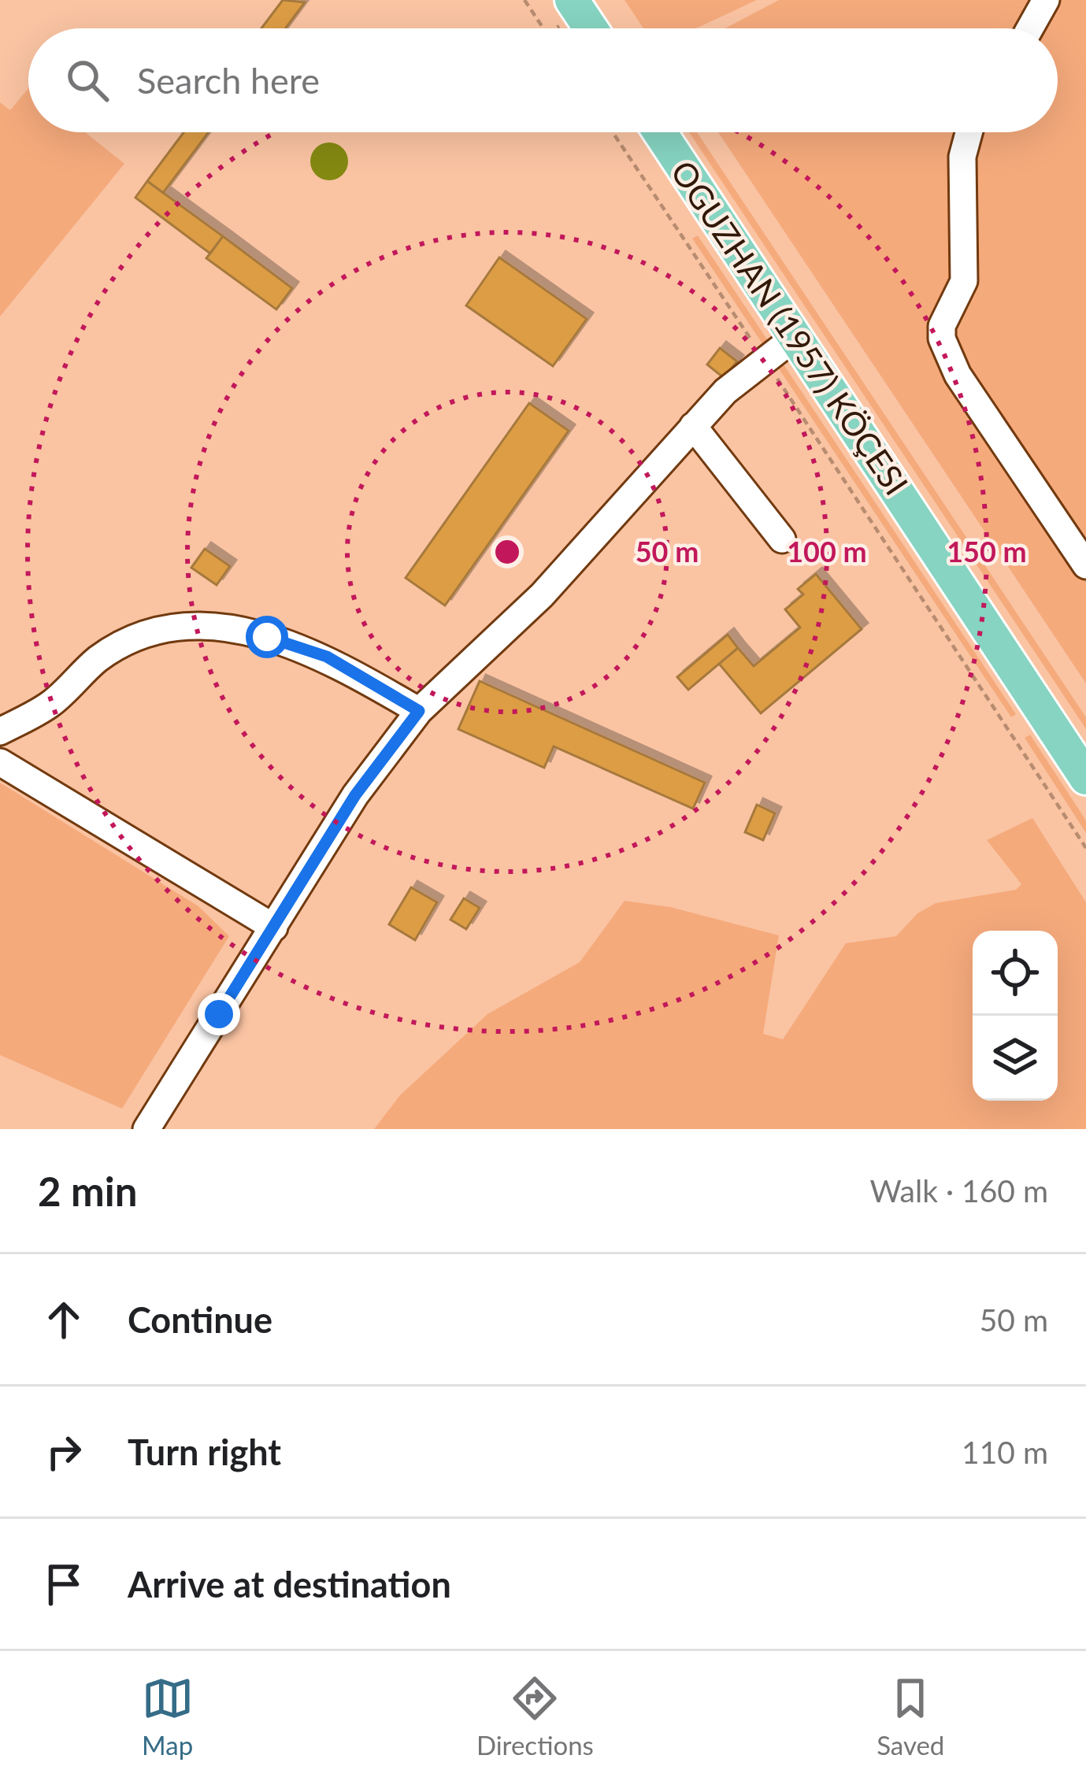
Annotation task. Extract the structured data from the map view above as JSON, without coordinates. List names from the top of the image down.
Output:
{
  "streets": {
    "main road": ["OGUZHAN (1957) KÖÇESI"]
  },
  "page": {
    "search": "Search here",
    "heading": ["2 min", "Walk · 160 m"],
    "list": [
      ["Continue", "50 m"],
      ["Turn right", "110 m"],
      "Arrive at destination"
    ],
    "nav": ["Map", "Directions", "Saved"]
  },
  "rings": ["50 m", "100 m", "150 m"]
}
